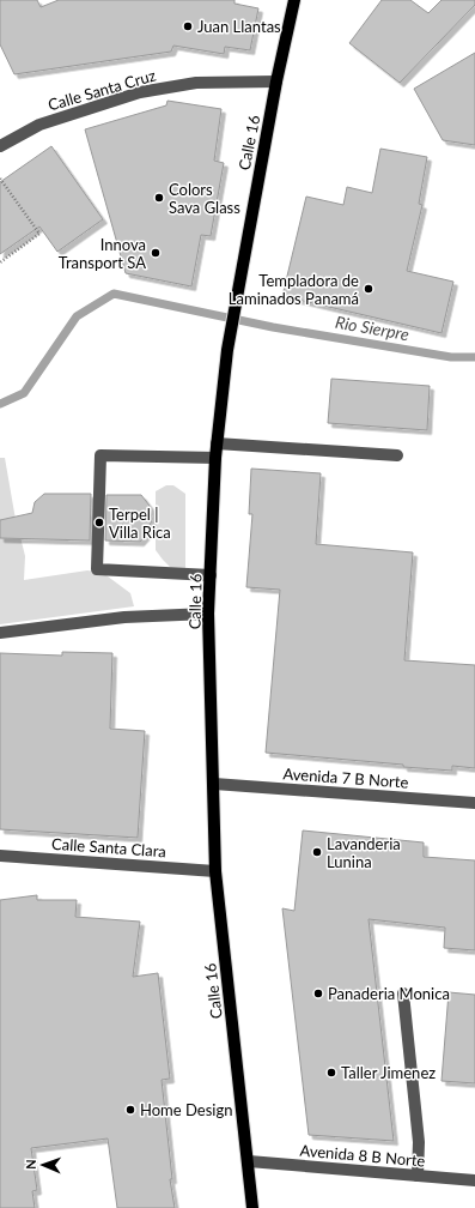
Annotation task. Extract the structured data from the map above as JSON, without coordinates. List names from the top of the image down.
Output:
{
  "streets": {
    "main road": ["Calle 16"],
    "street": [
      "Calle Santa Cruz",
      "Avenida 7 B Norte",
      "Calle Santa Clara",
      "Avenida 8 B Norte"
    ]
  },
  "crossings": [
    ["Calle Santa Cruz", "Calle 16"],
    ["Calle 16", "Avenida 7 B Norte"],
    ["Calle 16", "Calle Santa Clara"],
    ["Calle 16", "Avenida 8 B Norte"]
  ],
  "water": ["Rio Sierpre"],
  "places": [
    "Juan Llantas",
    "Colors Sava Glass",
    "Innova Transport SA",
    "Templadora de Laminados Panamá",
    "Terpel | Villa Rica",
    "Lavanderia Lunina",
    "Panaderia Monica",
    "Taller Jimenez",
    "Home Design"
  ],
  "north": "left"
}
